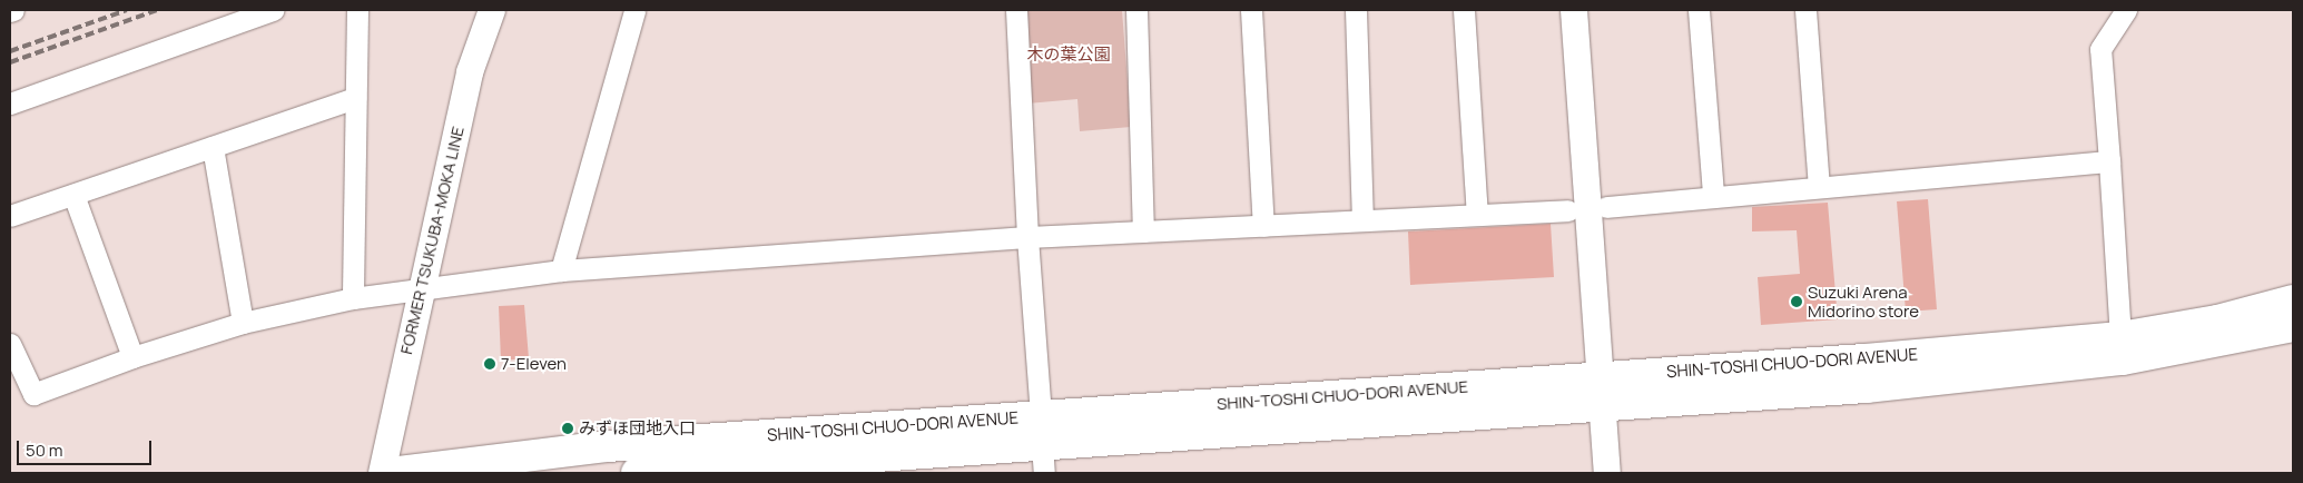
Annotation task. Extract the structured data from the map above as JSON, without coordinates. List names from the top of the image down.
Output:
{
  "streets": {
    "main road": ["SHIN-TOSHI CHUO-DORI AVENUE"],
    "street": ["FORMER TSUKUBA-MOKA LINE"]
  },
  "parks": ["木の葉公園"],
  "places": ["Suzuki Arena Midorino store", "7-Eleven", "みずほ団地入口"],
  "scale_bar": "50 m"
}
